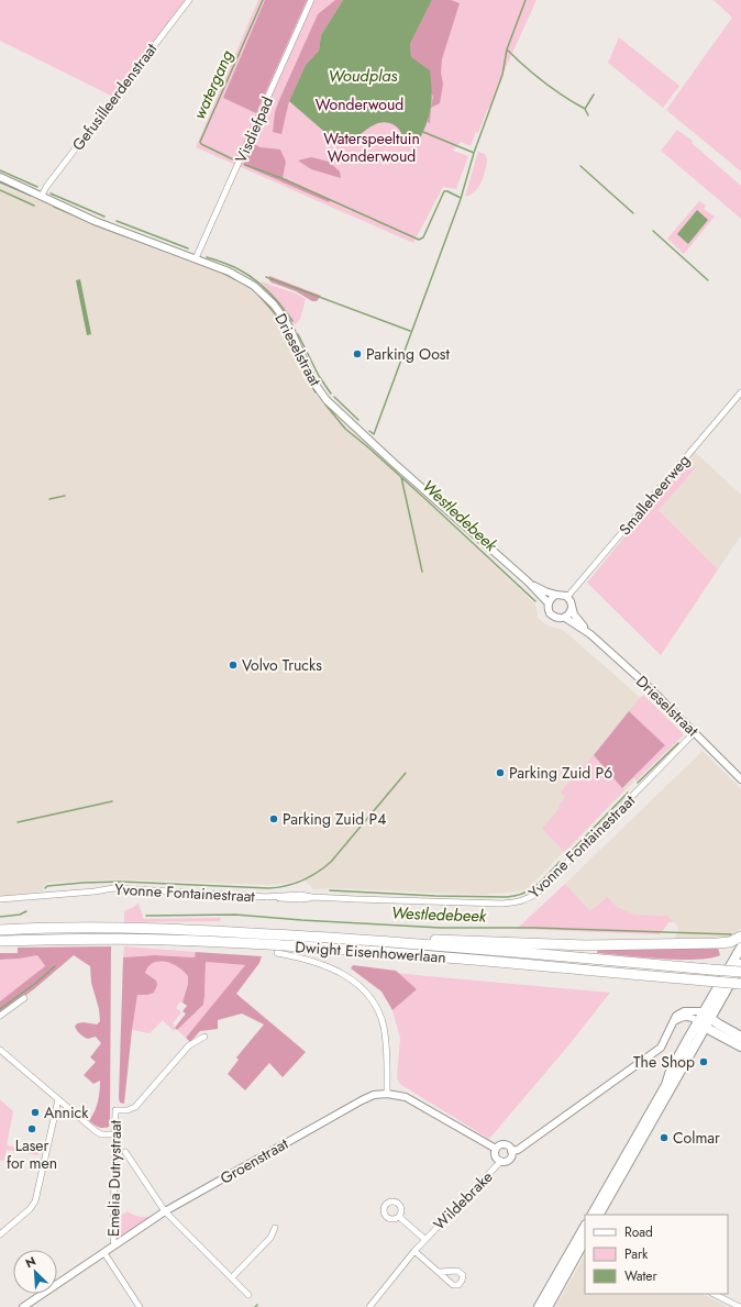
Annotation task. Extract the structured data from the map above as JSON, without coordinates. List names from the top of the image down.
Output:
{
  "streets": {
    "highway": ["Dwight Eisenhowerlaan"],
    "street": [
      "Gefusilleerdenstraat",
      "Visdiefpad",
      "Drieselstraat",
      "Smalleheerweg",
      "Yvonne Fontainestraat",
      "Groenstraat",
      "Emelia Dutrystraat",
      "Wildebrake"
    ]
  },
  "crossings": [
    ["Gefusilleerdenstraat", "Drieselstraat"],
    ["Visdiefpad", "Drieselstraat"],
    ["Drieselstraat", "Smalleheerweg"],
    ["Drieselstraat", "Yvonne Fontainestraat"],
    ["Groenstraat", "Emelia Dutrystraat"],
    ["Groenstraat", "Wildebrake"]
  ],
  "water": ["Woudplas", "watergang", "Westledebeek"],
  "parks": ["Wonderwoud", "Waterspeeltuin Wonderwoud"],
  "places": [
    "Parking Oost",
    "Volvo Trucks",
    "Parking Zuid P6",
    "Parking Zuid P4",
    "The Shop",
    "Annick",
    "Laser for men",
    "Colmar"
  ],
  "legend": ["Road", "Park", "Water"],
  "north": "top left"
}
